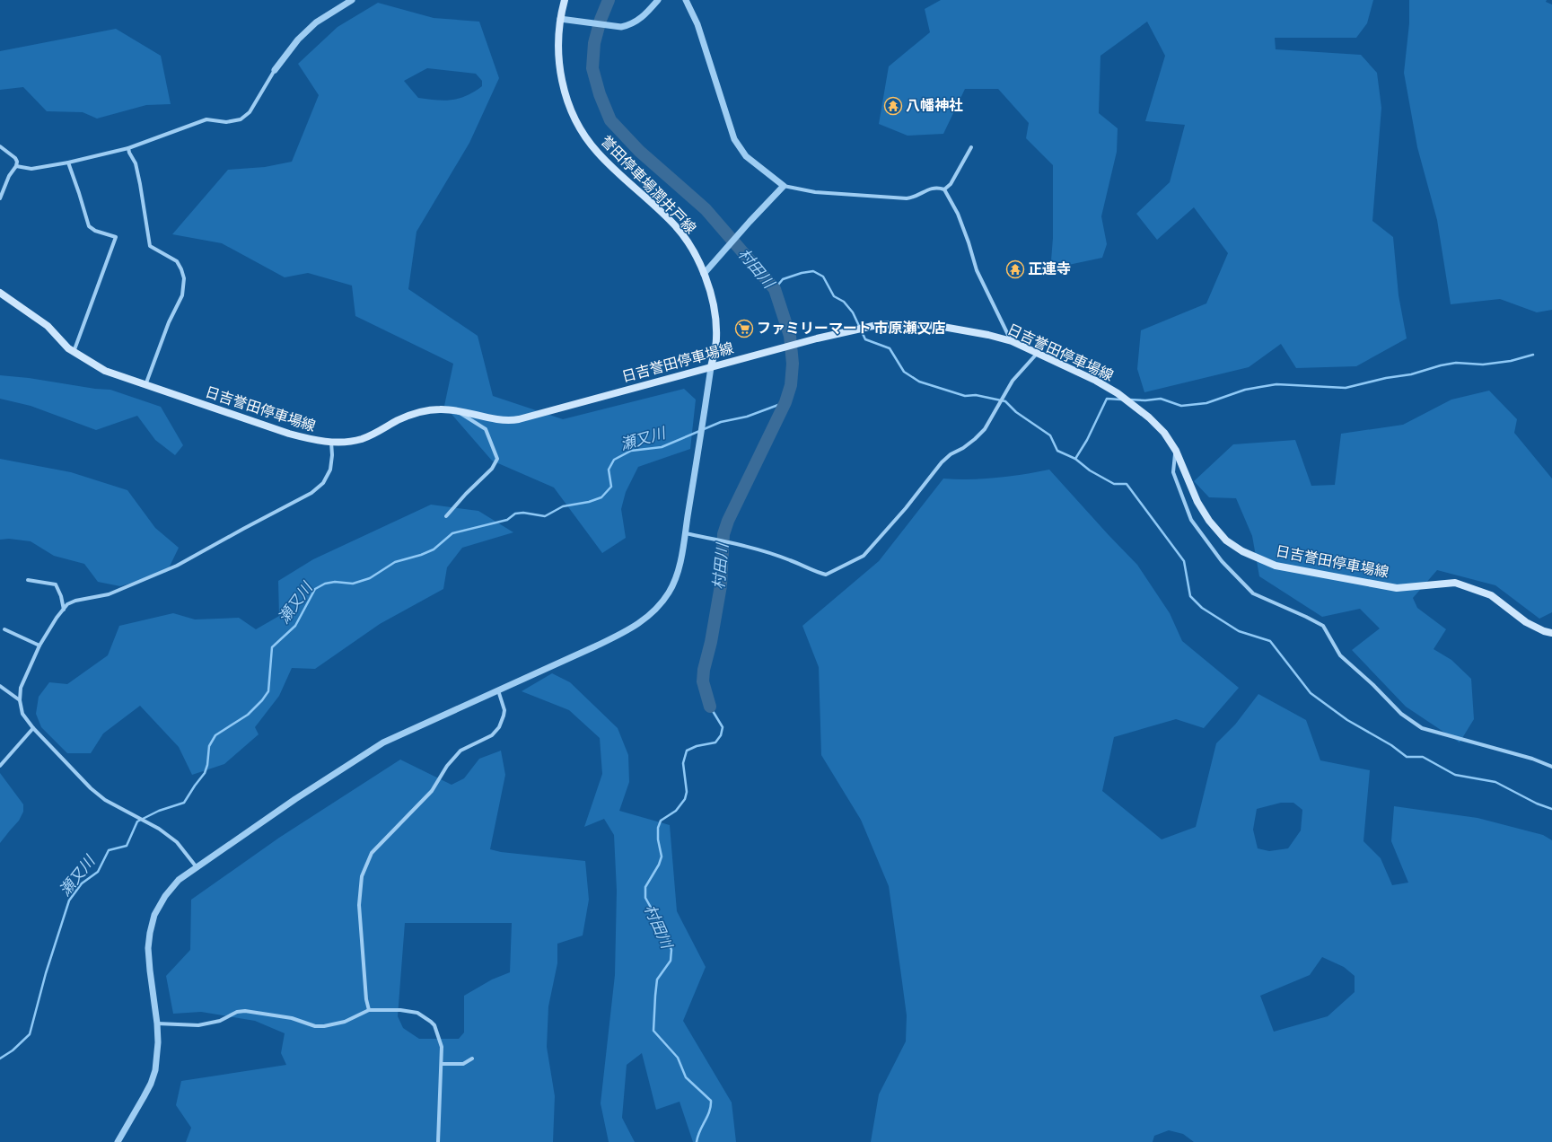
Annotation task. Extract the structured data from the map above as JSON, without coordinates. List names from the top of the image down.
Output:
{
  "streets": {
    "main road": ["誉田停車場潤井戸線", "日吉誉田停車場線"]
  },
  "crossings": [
    ["誉田停車場潤井戸線", "日吉誉田停車場線"]
  ],
  "water": ["村田川", "瀬又川"],
  "places": {
    "temple": ["八幡神社", "正連寺"],
    "supermarket": ["ファミリーマート 市原瀬又店"]
  }
}
